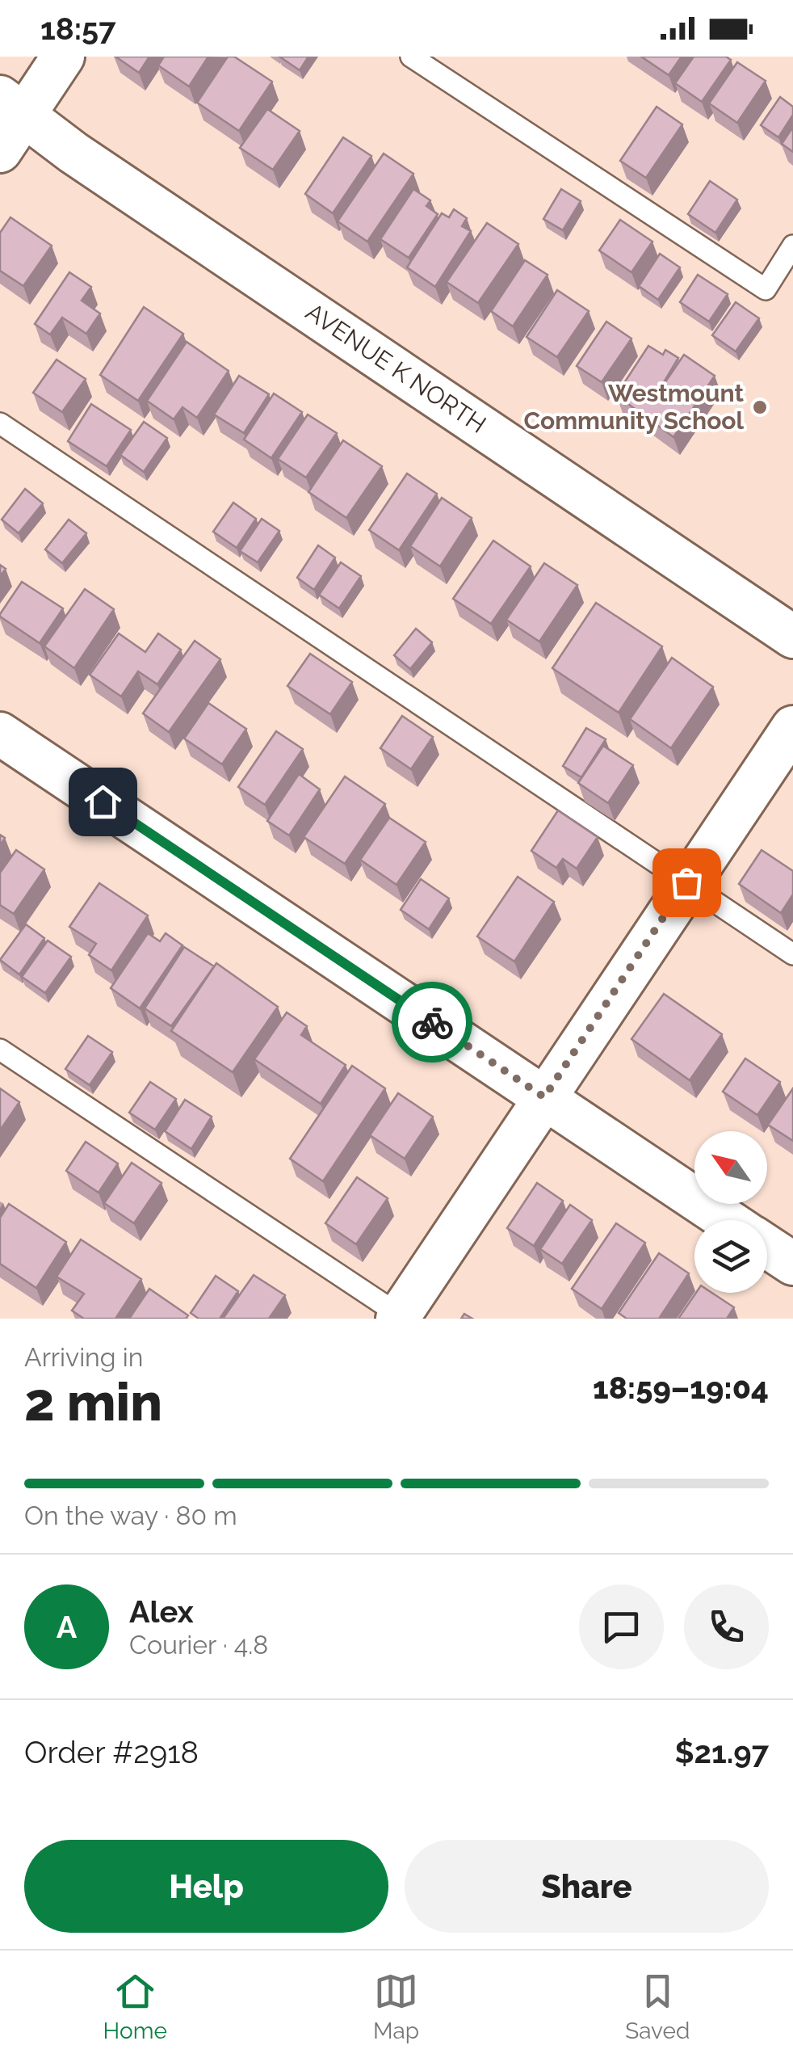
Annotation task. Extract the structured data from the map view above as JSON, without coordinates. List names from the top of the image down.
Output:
{
  "streets": {
    "street": ["AVENUE K NORTH"]
  },
  "places": ["Westmount Community School"],
  "north": "top left",
  "page": {
    "status": "18:57",
    "heading": ["2 min", "Arriving in", "18:59–19:04"],
    "panel": [
      "Alex",
      "Courier · 4.8",
      "Order #2918",
      "$21.97"
    ],
    "bar": "On the way · 80 m",
    "round": "A",
    "buttons": ["Help", "Share"],
    "tabs": ["Home", "Map", "Saved"]
  }
}
